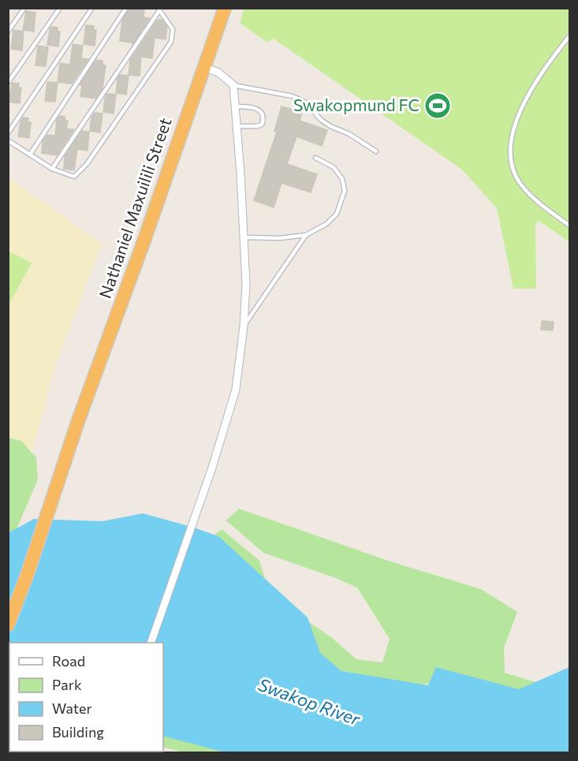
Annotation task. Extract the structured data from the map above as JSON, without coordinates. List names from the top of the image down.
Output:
{
  "streets": {
    "highway": ["Nathaniel Maxuilili Street"]
  },
  "water": ["Swakop River"],
  "places": {
    "sports": ["Swakopmund FC"]
  },
  "legend": [
    "Road",
    "Park",
    "Water",
    "Building"
  ]
}
